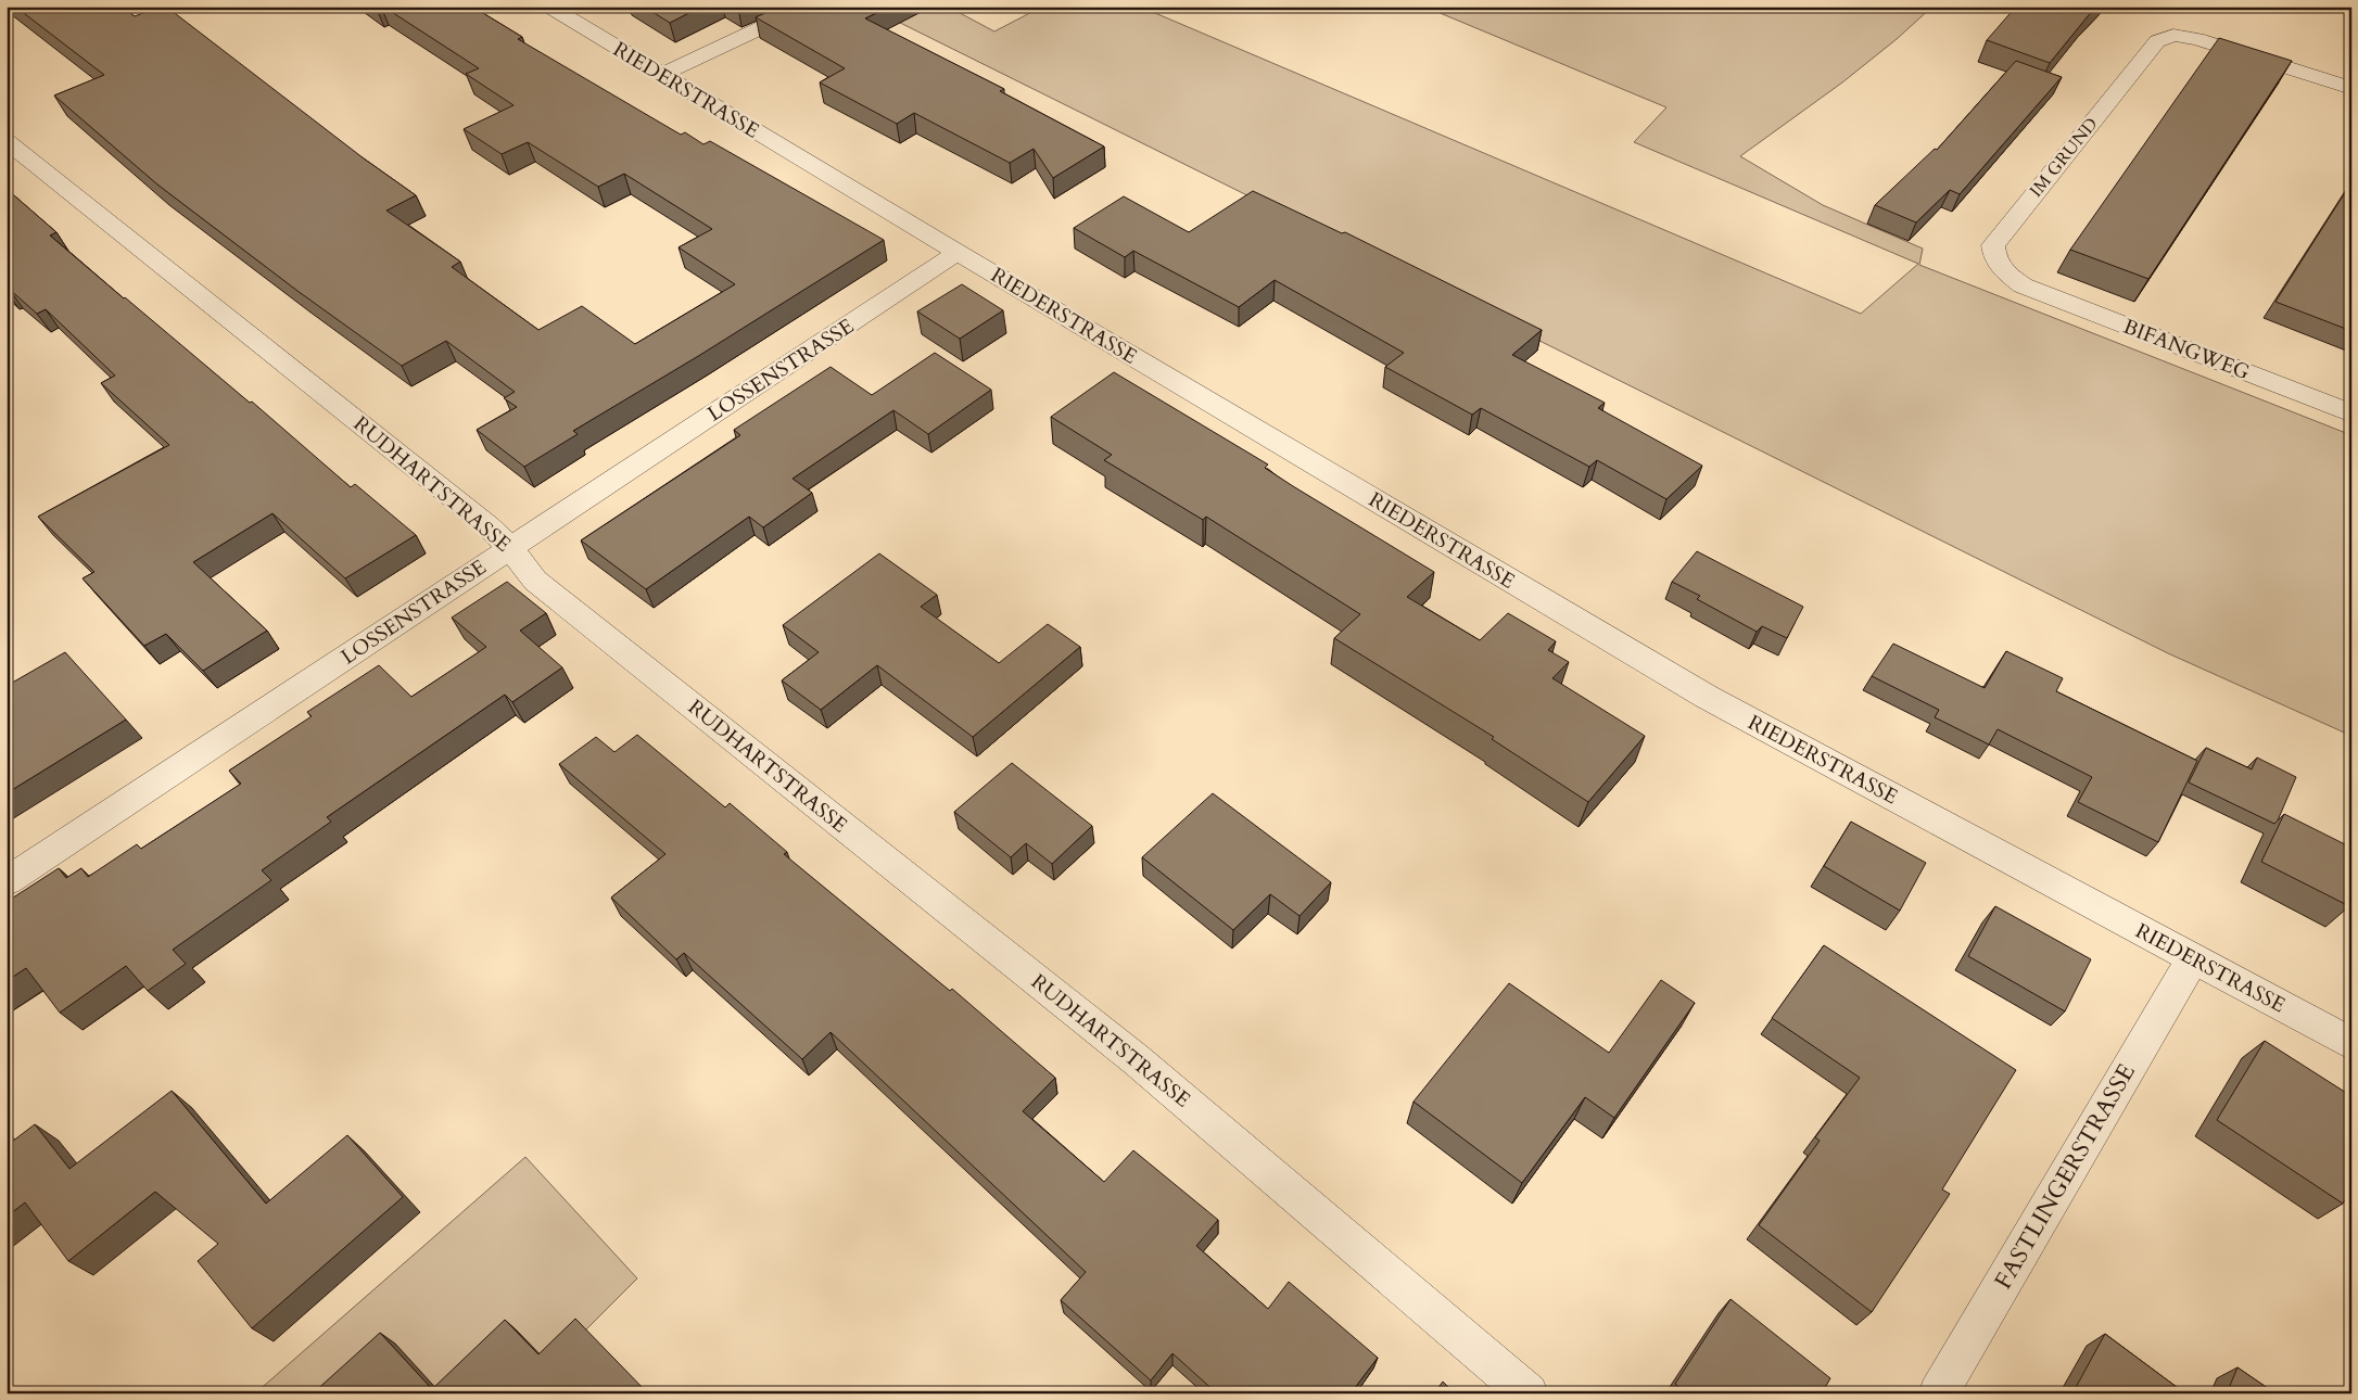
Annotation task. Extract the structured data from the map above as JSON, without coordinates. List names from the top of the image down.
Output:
{
  "streets": {
    "street": [
      "RIEDERSTRASSE",
      "IM GRUND",
      "BIFANGWEG",
      "LOSSENSTRASSE",
      "RUDHARTSTRASSE",
      "FASTLINGERSTRASSE"
    ]
  },
  "crossings": [
    ["RIEDERSTRASSE", "LOSSENSTRASSE"],
    ["RIEDERSTRASSE", "FASTLINGERSTRASSE"],
    ["IM GRUND", "BIFANGWEG"],
    ["LOSSENSTRASSE", "RUDHARTSTRASSE"]
  ]
}
